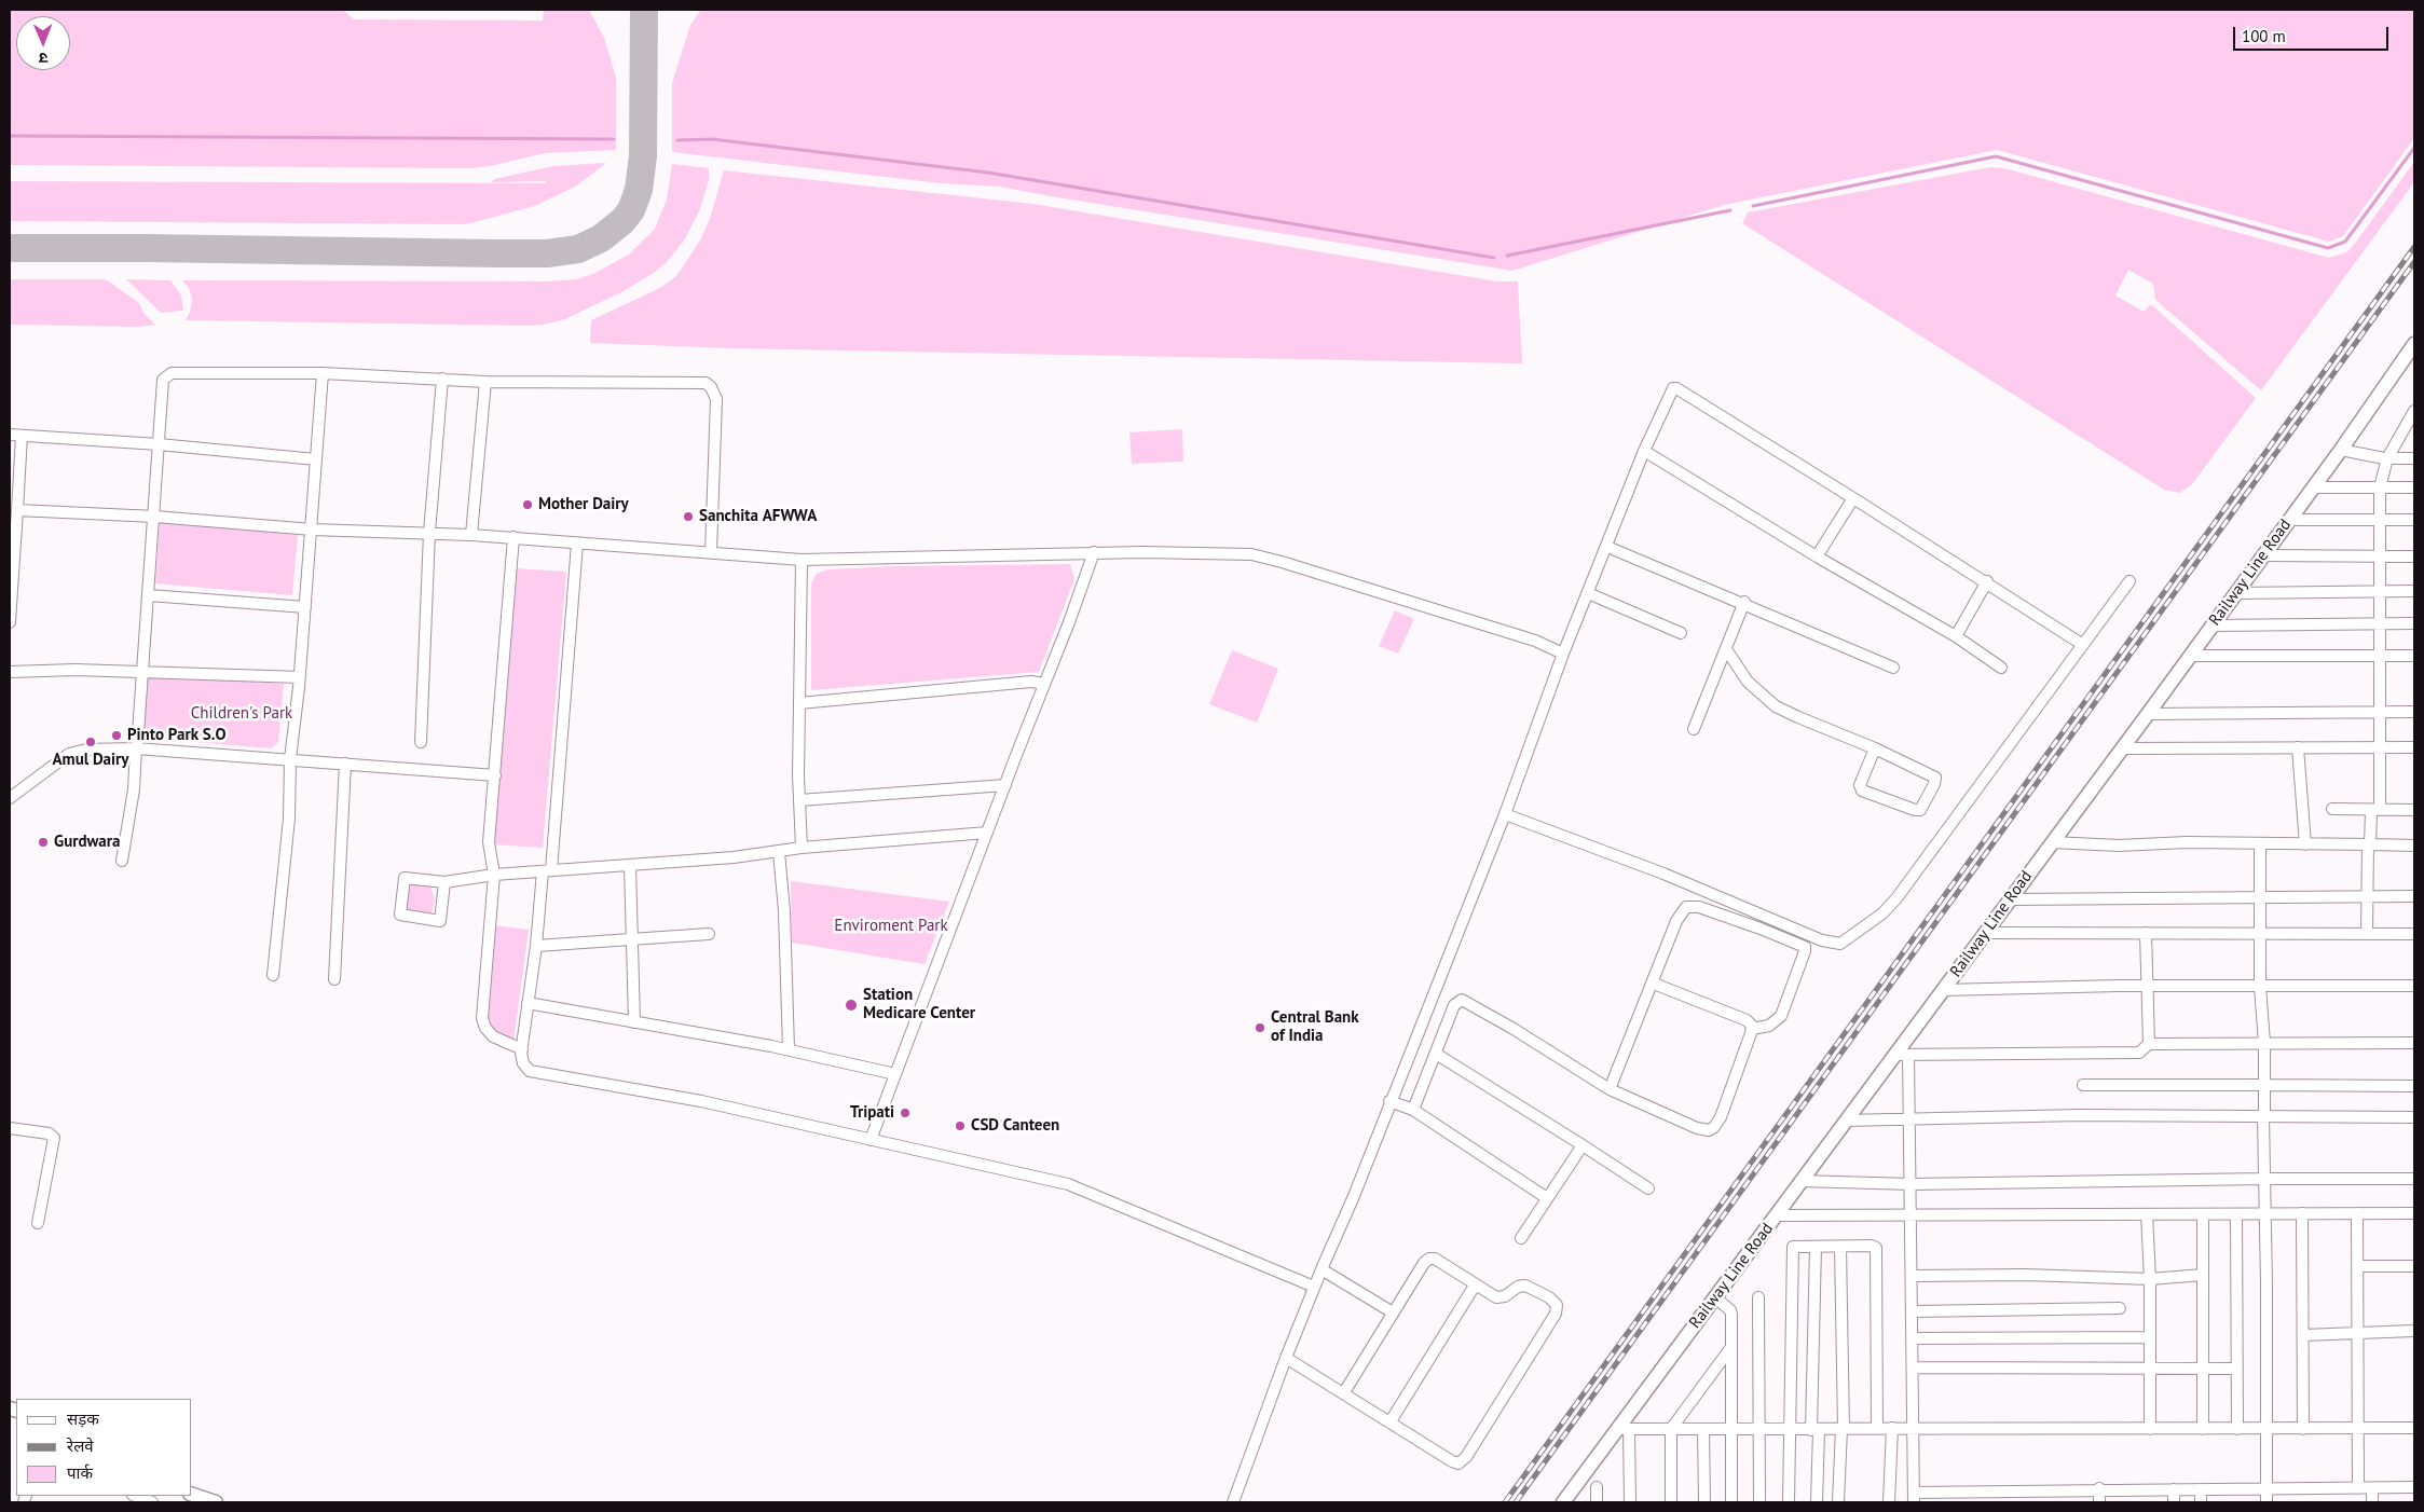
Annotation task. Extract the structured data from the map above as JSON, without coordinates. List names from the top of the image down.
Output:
{
  "streets": {
    "street": ["Railway Line Road"]
  },
  "parks": ["Children's Park", "Enviroment Park"],
  "places": [
    "Mother Dairy",
    "Sanchita AFWWA",
    "Pinto Park S.O",
    "Amul Dairy",
    "Gurdwara",
    "Station Medicare Center",
    "Central Bank of India",
    "Tripati",
    "CSD Canteen"
  ],
  "legend": ["सड़क", "रेलवे", "पार्क"],
  "scale_bar": "100 m",
  "north": "bottom"
}
